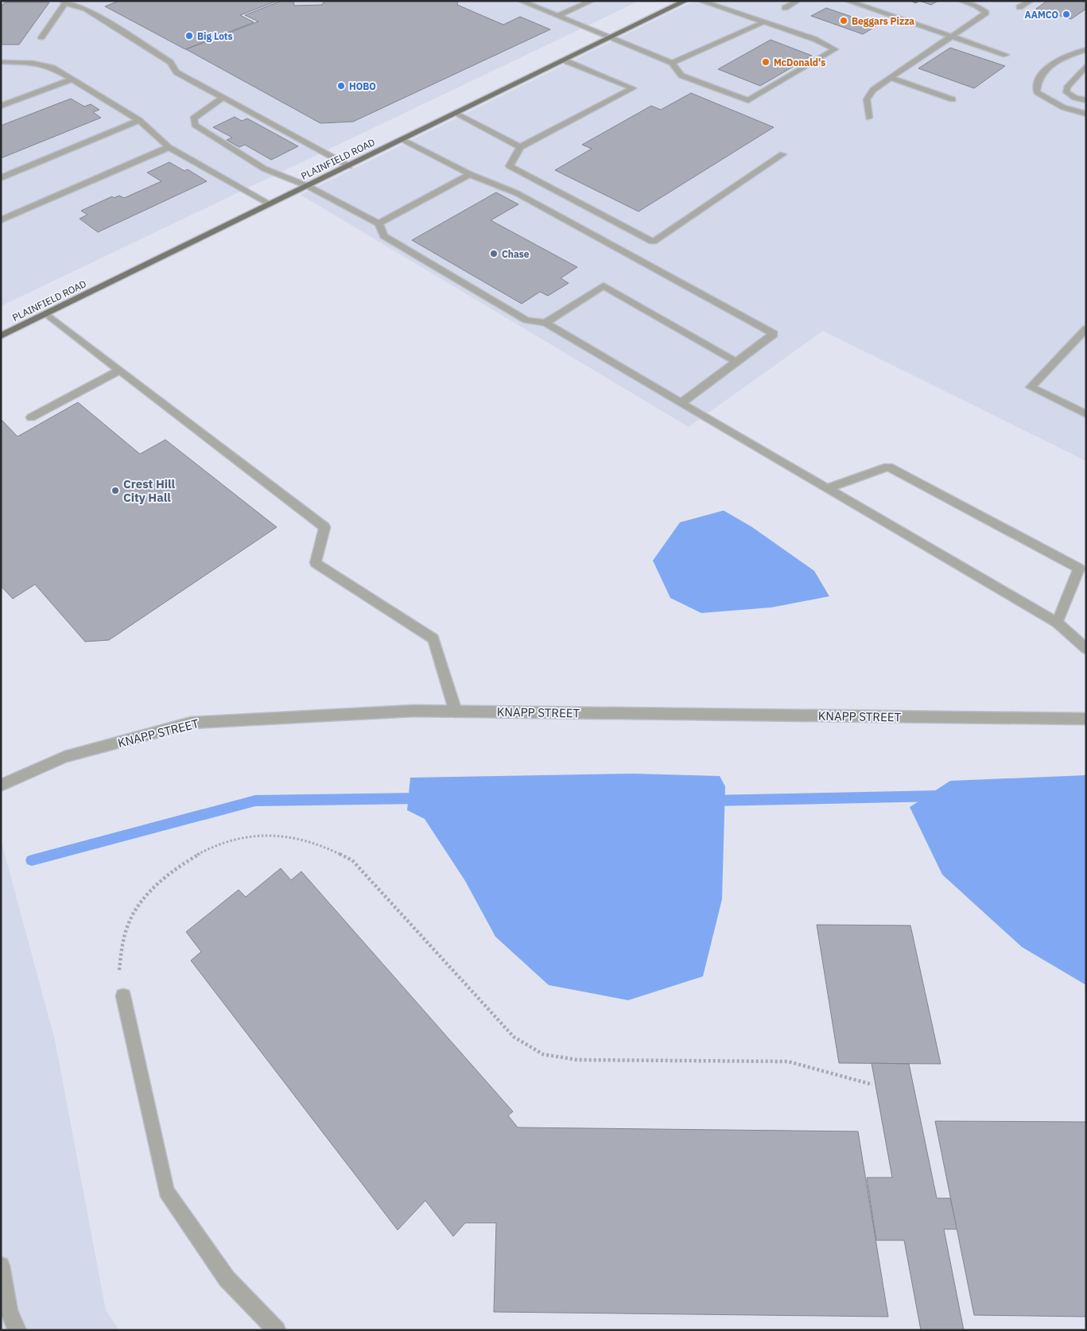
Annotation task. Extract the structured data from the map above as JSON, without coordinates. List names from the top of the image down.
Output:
{
  "streets": {
    "main road": ["PLAINFIELD ROAD"],
    "street": ["KNAPP STREET"]
  },
  "places": [
    "AAMCO",
    "Beggars Pizza",
    "Big Lots",
    "McDonald's",
    "HOBO",
    "Chase",
    "Crest Hill City Hall"
  ]
}
